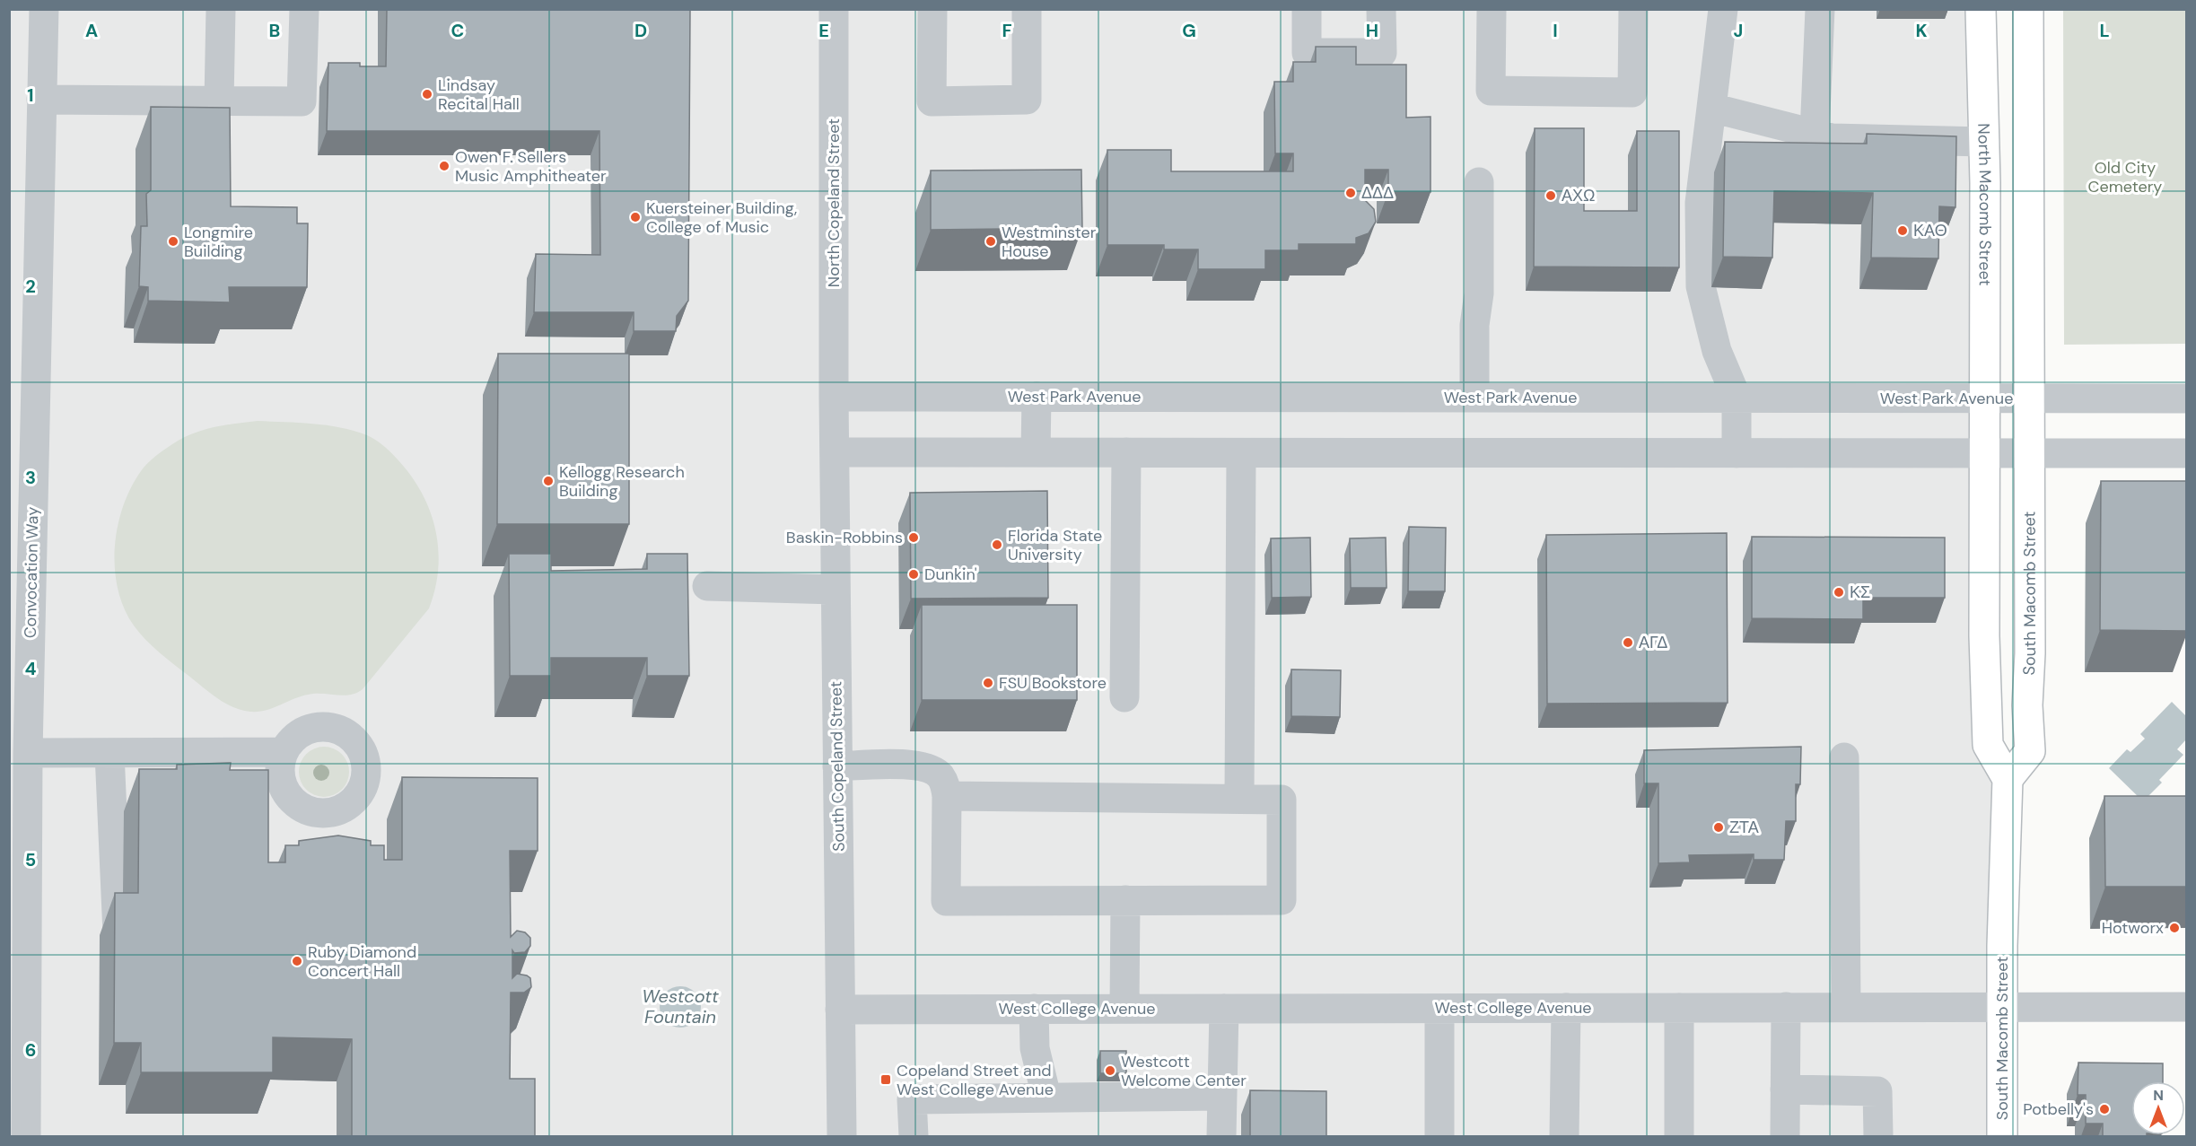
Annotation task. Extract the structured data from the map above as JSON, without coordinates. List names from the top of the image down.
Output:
{
  "streets": {
    "main road": ["North Macomb Street", "South Macomb Street"],
    "street": [
      "North Copeland Street",
      "West Park Avenue",
      "Convocation Way",
      "South Copeland Street",
      "West College Avenue"
    ]
  },
  "crossings": [
    ["North Copeland Street", "West Park Avenue"],
    ["North Copeland Street", "South Copeland Street"],
    ["North Macomb Street", "West Park Avenue"],
    ["West Park Avenue", "South Macomb Street"],
    ["West Park Avenue", "South Copeland Street"],
    ["South Macomb Street", "West College Avenue"],
    ["South Copeland Street", "West College Avenue"]
  ],
  "water": ["Westcott Fountain"],
  "parks": ["Old City Cemetery"],
  "places": {
    "other": [
      "Lindsay Recital Hall",
      "Owen F. Sellers Music Amphitheater",
      "ΔΔΔ",
      "ΑΧΩ",
      "Kuersteiner Building, College of Music",
      "ΚΑΘ",
      "Longmire Building",
      "Westminster House",
      "Kellogg Research Building",
      "Baskin-Robbins",
      "Florida State University",
      "Dunkin'",
      "ΚΣ",
      "ΑΓΔ",
      "FSU Bookstore",
      "ΖΤΑ",
      "Hotworx",
      "Ruby Diamond Concert Hall",
      "Westcott Welcome Center",
      "Potbelly's"
    ],
    "transit": ["Copeland Street and West College Avenue"]
  },
  "north": "top",
  "grid": {
    "columns": [
      "A",
      "B",
      "C",
      "D",
      "E",
      "F",
      "G",
      "H",
      "I",
      "J",
      "K",
      "L"
    ],
    "rows": [
      "1",
      "2",
      "3",
      "4",
      "5",
      "6"
    ]
  }
}
